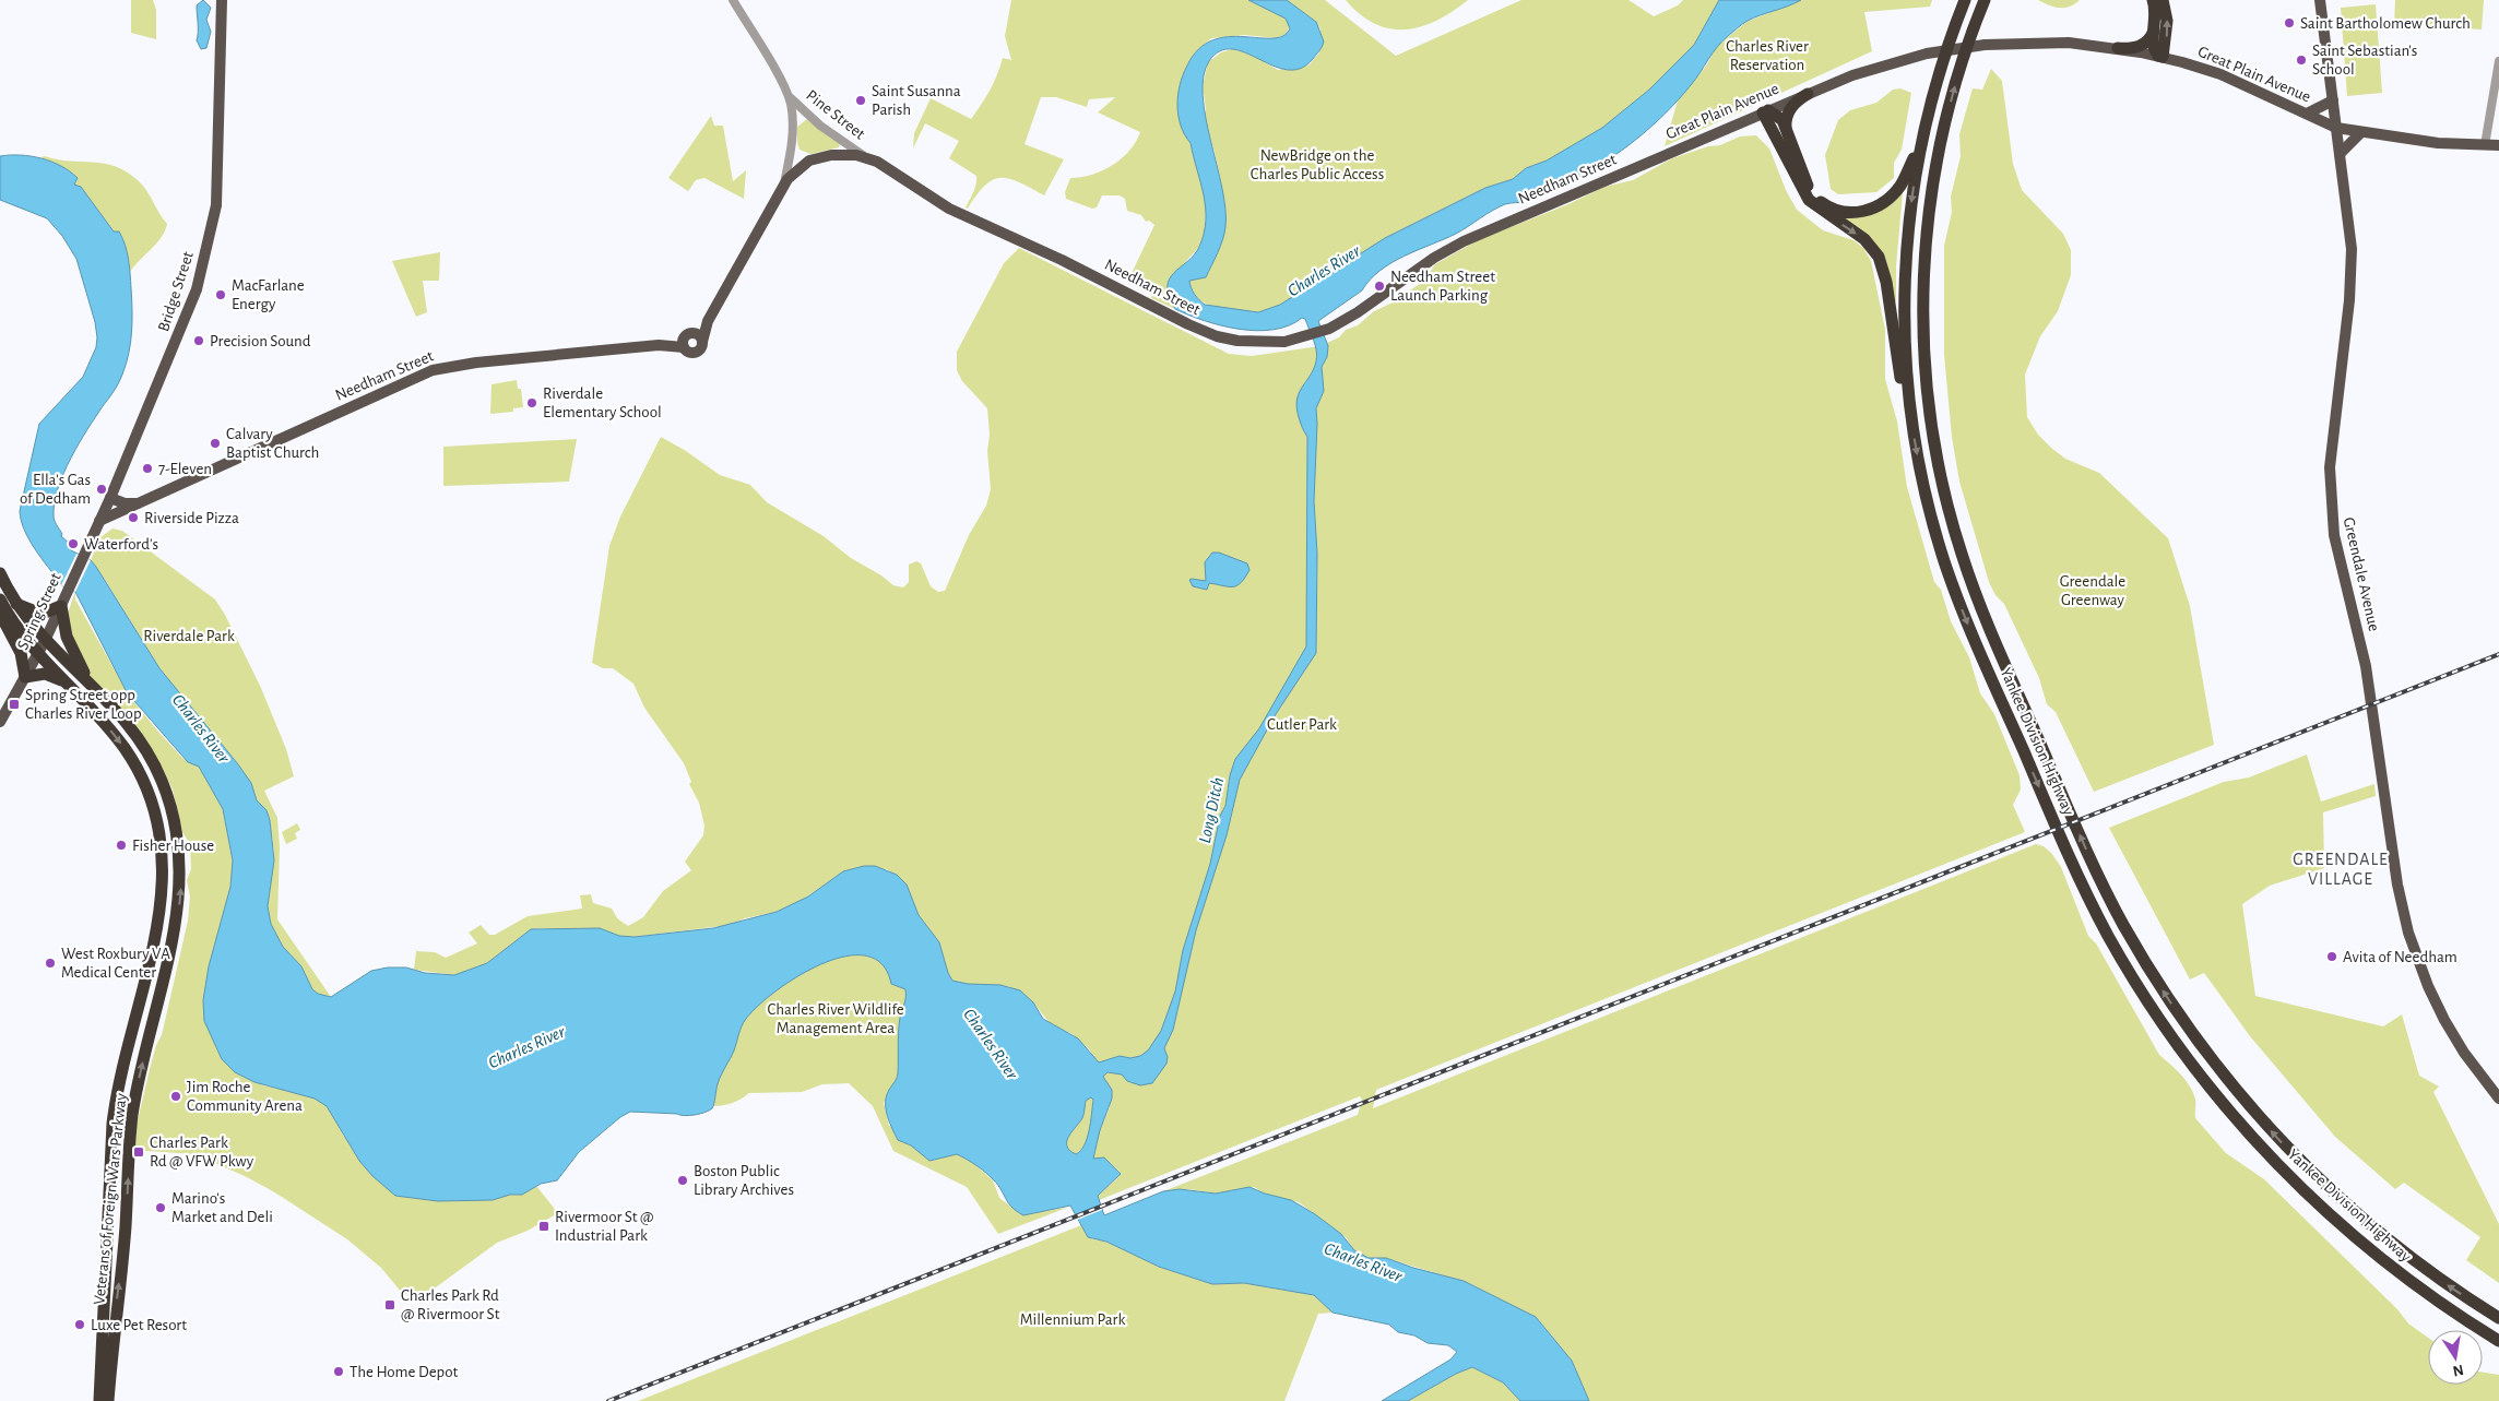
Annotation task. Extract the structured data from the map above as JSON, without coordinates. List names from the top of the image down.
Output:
{
  "streets": {
    "highway": ["Yankee Division Highway", "Veterans of Foreign Wars Parkway"],
    "main road": [
      "Great Plain Avenue",
      "Needham Street",
      "Bridge Street",
      "Greendale Avenue",
      "Spring Street"
    ],
    "street": ["Pine Street"]
  },
  "crossings": [
    ["Great Plain Avenue", "Needham Street"],
    ["Great Plain Avenue", "Greendale Avenue"],
    ["Pine Street", "Needham Street"],
    ["Needham Street", "Bridge Street"],
    ["Bridge Street", "Spring Street"],
    ["Spring Street", "Veterans of Foreign Wars Parkway"]
  ],
  "districts": ["GREENDALE VILLAGE"],
  "water": ["Charles River", "Long Ditch"],
  "parks": [
    "Charles River Reservation",
    "NewBridge on the Charles Public Access",
    "Greendale Greenway",
    "Riverdale Park",
    "Cutler Park",
    "Charles River Wildlife Management Area",
    "Millennium Park"
  ],
  "places": {
    "other": [
      "Saint Bartholomew Church",
      "Saint Sebastian's School",
      "Saint Susanna Parish",
      "Needham Street Launch Parking",
      "MacFarlane Energy",
      "Precision Sound",
      "Riverdale Elementary School",
      "Calvary Baptist Church",
      "7-Eleven",
      "Ella's Gas of Dedham",
      "Riverside Pizza",
      "Waterford's",
      "Fisher House",
      "Avita of Needham",
      "West Roxbury VA Medical Center",
      "Jim Roche Community Arena",
      "Boston Public Library Archives",
      "Marino's Market and Deli",
      "Luxe Pet Resort",
      "The Home Depot"
    ],
    "transit": [
      "Spring Street opp Charles River Loop",
      "Charles Park Rd @ VFW Pkwy",
      "Rivermoor St @ Industrial Park",
      "Charles Park Rd @ Rivermoor St"
    ]
  },
  "north": "bottom"
}
